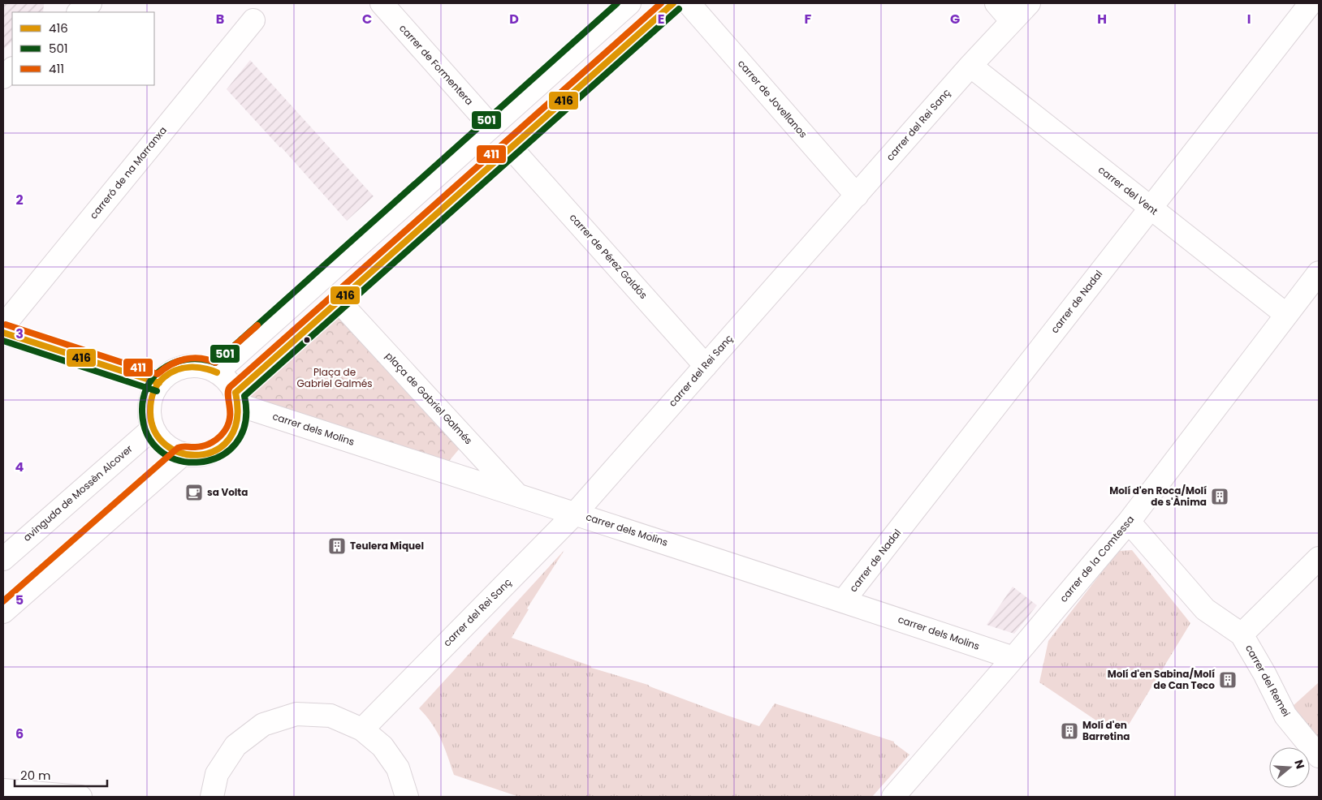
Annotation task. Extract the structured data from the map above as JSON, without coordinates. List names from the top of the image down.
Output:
{
  "streets": {
    "street": [
      "carrer de Formentera",
      "carrer de Jovellanos",
      "carrer del Rei Sanç",
      "carreró de na Marranxa",
      "carrer del Vent",
      "carrer de Pérez Galdós",
      "carrer de Nadal",
      "plaça de Gabriel Galmés",
      "carrer dels Molins",
      "avinguda de Mossèn Alcover",
      "carrer de la Comtessa",
      "carrer del Remei"
    ]
  },
  "crossings": [
    ["carrer de Jovellanos", "carrer del Rei Sanç"],
    ["carrer del Rei Sanç", "carrer del Vent"],
    ["carrer del Rei Sanç", "carrer de Pérez Galdós"],
    ["carrer del Rei Sanç", "carrer dels Molins"],
    ["carrer del Vent", "carrer de Nadal"],
    ["carrer del Vent", "carrer de la Comtessa"],
    ["carrer de Nadal", "carrer dels Molins"],
    ["plaça de Gabriel Galmés", "carrer dels Molins"],
    ["carrer dels Molins", "avinguda de Mossèn Alcover"],
    ["carrer dels Molins", "carrer de la Comtessa"],
    ["carrer de la Comtessa", "carrer del Remei"]
  ],
  "parks": ["Plaça de Gabriel Galmés"],
  "places": {
    "cafe": ["sa Volta"],
    "building": [
      "Molí d'en Roca/Molí de s'Ànima",
      "Teulera Miquel",
      "Molí d'en Sabina/Molí de Can Teco",
      "Molí d'en Barretina"
    ]
  },
  "lines": ["transit line 416", "transit line 501", "transit line 411"],
  "legend": ["416", "501", "411"],
  "scale_bar": "20 m",
  "north": "right",
  "grid": {
    "columns": [
      "B",
      "C",
      "D",
      "E",
      "F",
      "G",
      "H",
      "I"
    ],
    "rows": [
      "2",
      "3",
      "4",
      "5",
      "6"
    ]
  }
}
